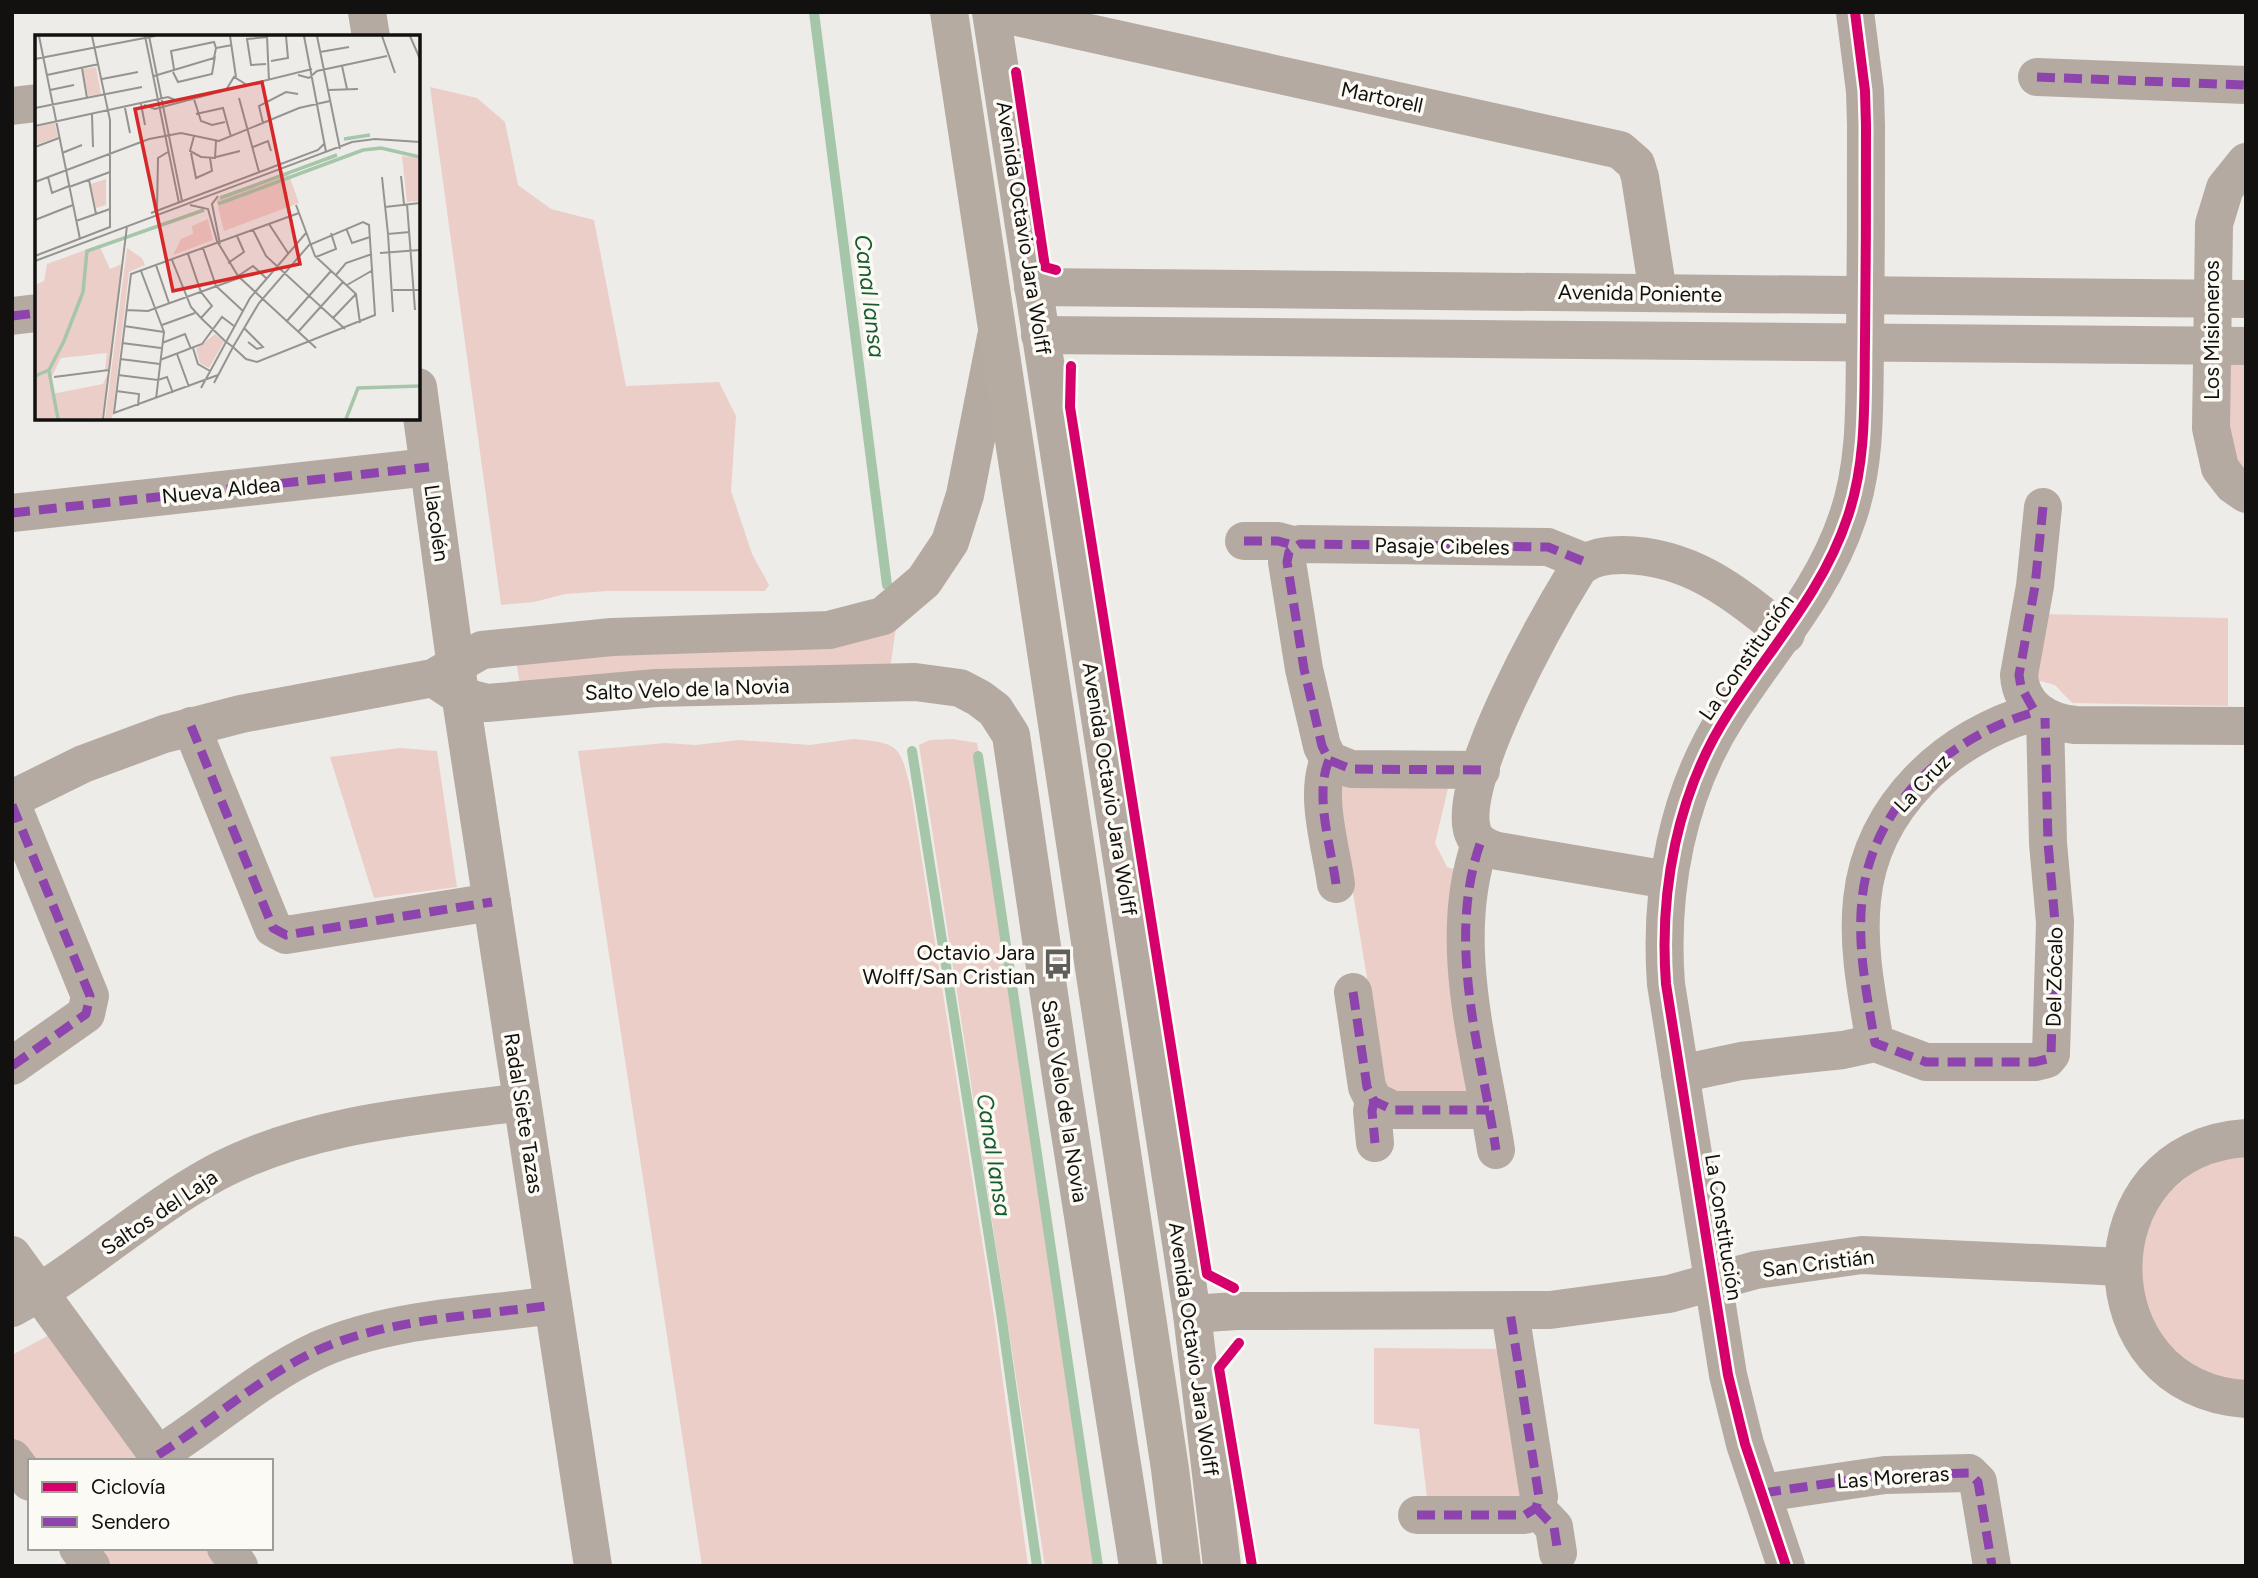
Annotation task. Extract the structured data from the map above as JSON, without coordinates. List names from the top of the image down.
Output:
{
  "streets": {
    "main road": ["Avenida Octavio Jara Wolff"],
    "street": [
      "Martorell",
      "Avenida Poniente",
      "Los Misioneros",
      "Nueva Aldea",
      "Llacolén",
      "Pasaje Cibeles",
      "La Constitución",
      "Salto Velo de la Novia",
      "La Cruz",
      "Del Zócalo",
      "Radal Siete Tazas",
      "Saltos del Laja",
      "San Cristián",
      "Las Moreras"
    ]
  },
  "crossings": [
    ["Martorell", "Avenida Octavio Jara Wolff"],
    ["Martorell", "Avenida Poniente"],
    ["Avenida Octavio Jara Wolff", "Avenida Poniente"],
    ["Avenida Octavio Jara Wolff", "Salto Velo de la Novia"],
    ["Avenida Octavio Jara Wolff", "San Cristián"],
    ["Avenida Poniente", "Los Misioneros"],
    ["Avenida Poniente", "La Constitución"],
    ["Nueva Aldea", "Llacolén"],
    ["Llacolén", "Salto Velo de la Novia"],
    ["Llacolén", "Radal Siete Tazas"],
    ["La Constitución", "San Cristián"],
    ["La Constitución", "Las Moreras"],
    ["Salto Velo de la Novia", "Radal Siete Tazas"],
    ["La Cruz", "Del Zócalo"],
    ["Radal Siete Tazas", "Saltos del Laja"]
  ],
  "water": ["Canal Iansa"],
  "places": {
    "bus stop": ["Octavio Jara Wolff/San Cristian"]
  },
  "legend": ["Ciclovía", "Sendero"]
}
